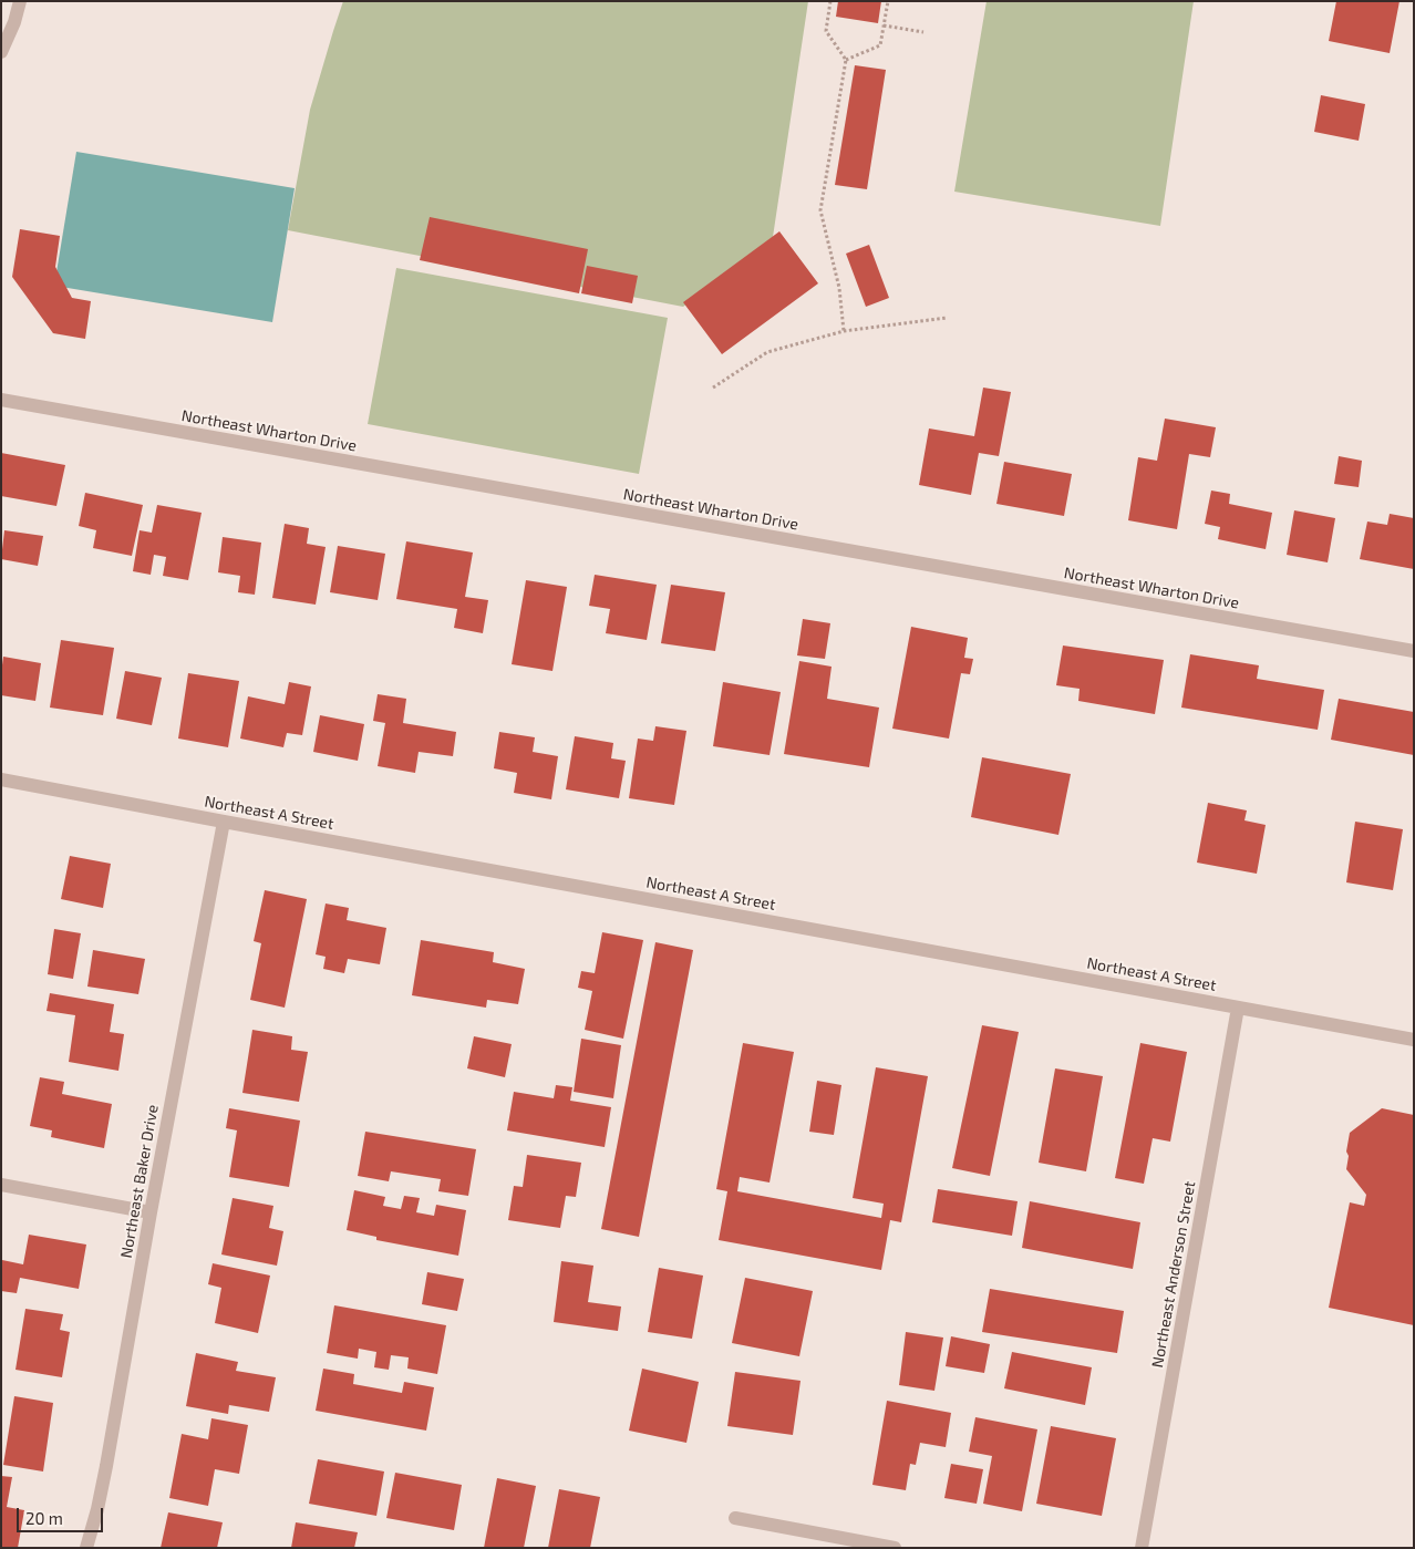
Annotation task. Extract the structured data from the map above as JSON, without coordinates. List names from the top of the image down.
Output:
{
  "streets": {
    "street": [
      "Northeast Wharton Drive",
      "Northeast A Street",
      "Northeast Baker Drive",
      "Northeast Anderson Street"
    ]
  },
  "crossings": [
    ["Northeast A Street", "Northeast Baker Drive"],
    ["Northeast A Street", "Northeast Anderson Street"]
  ],
  "scale_bar": "20 m"
}
